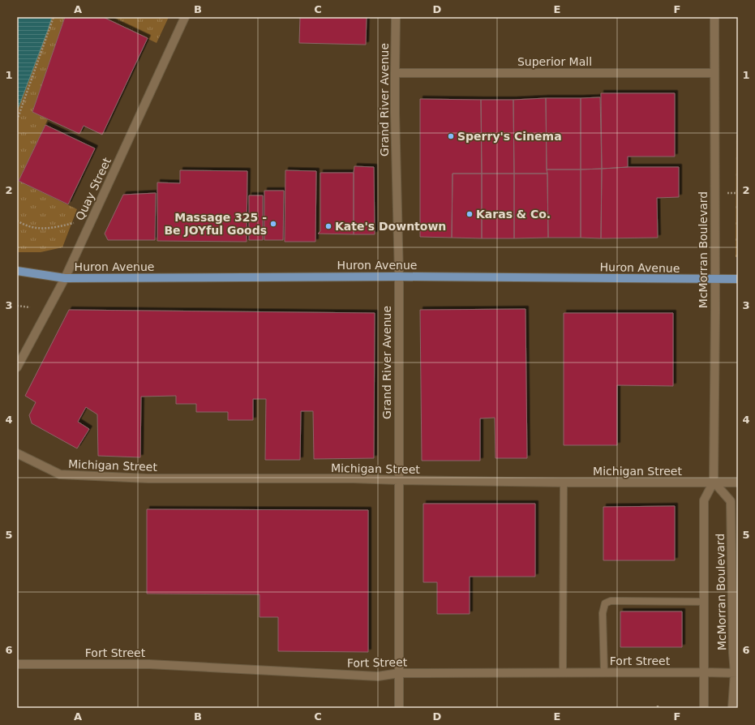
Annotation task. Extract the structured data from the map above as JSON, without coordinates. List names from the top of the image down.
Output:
{
  "streets": {
    "main road": ["Huron Avenue"],
    "street": [
      "Superior Mall",
      "Grand River Avenue",
      "Quay Street",
      "McMorran Boulevard",
      "Michigan Street",
      "Fort Street"
    ]
  },
  "crossings": [
    ["Superior Mall", "Grand River Avenue"],
    ["Superior Mall", "McMorran Boulevard"],
    ["Grand River Avenue", "Huron Avenue"],
    ["Grand River Avenue", "Michigan Street"],
    ["Grand River Avenue", "Fort Street"],
    ["Quay Street", "Huron Avenue"],
    ["McMorran Boulevard", "Huron Avenue"],
    ["McMorran Boulevard", "Michigan Street"],
    ["McMorran Boulevard", "Fort Street"]
  ],
  "places": [
    "Sperry's Cinema",
    "Karas & Co.",
    "Massage 325 - Be JOYful Goods",
    "Kate's Downtown"
  ],
  "grid": {
    "columns": [
      "A",
      "B",
      "C",
      "D",
      "E",
      "F"
    ],
    "rows": [
      "1",
      "2",
      "3",
      "4",
      "5",
      "6"
    ]
  }
}
